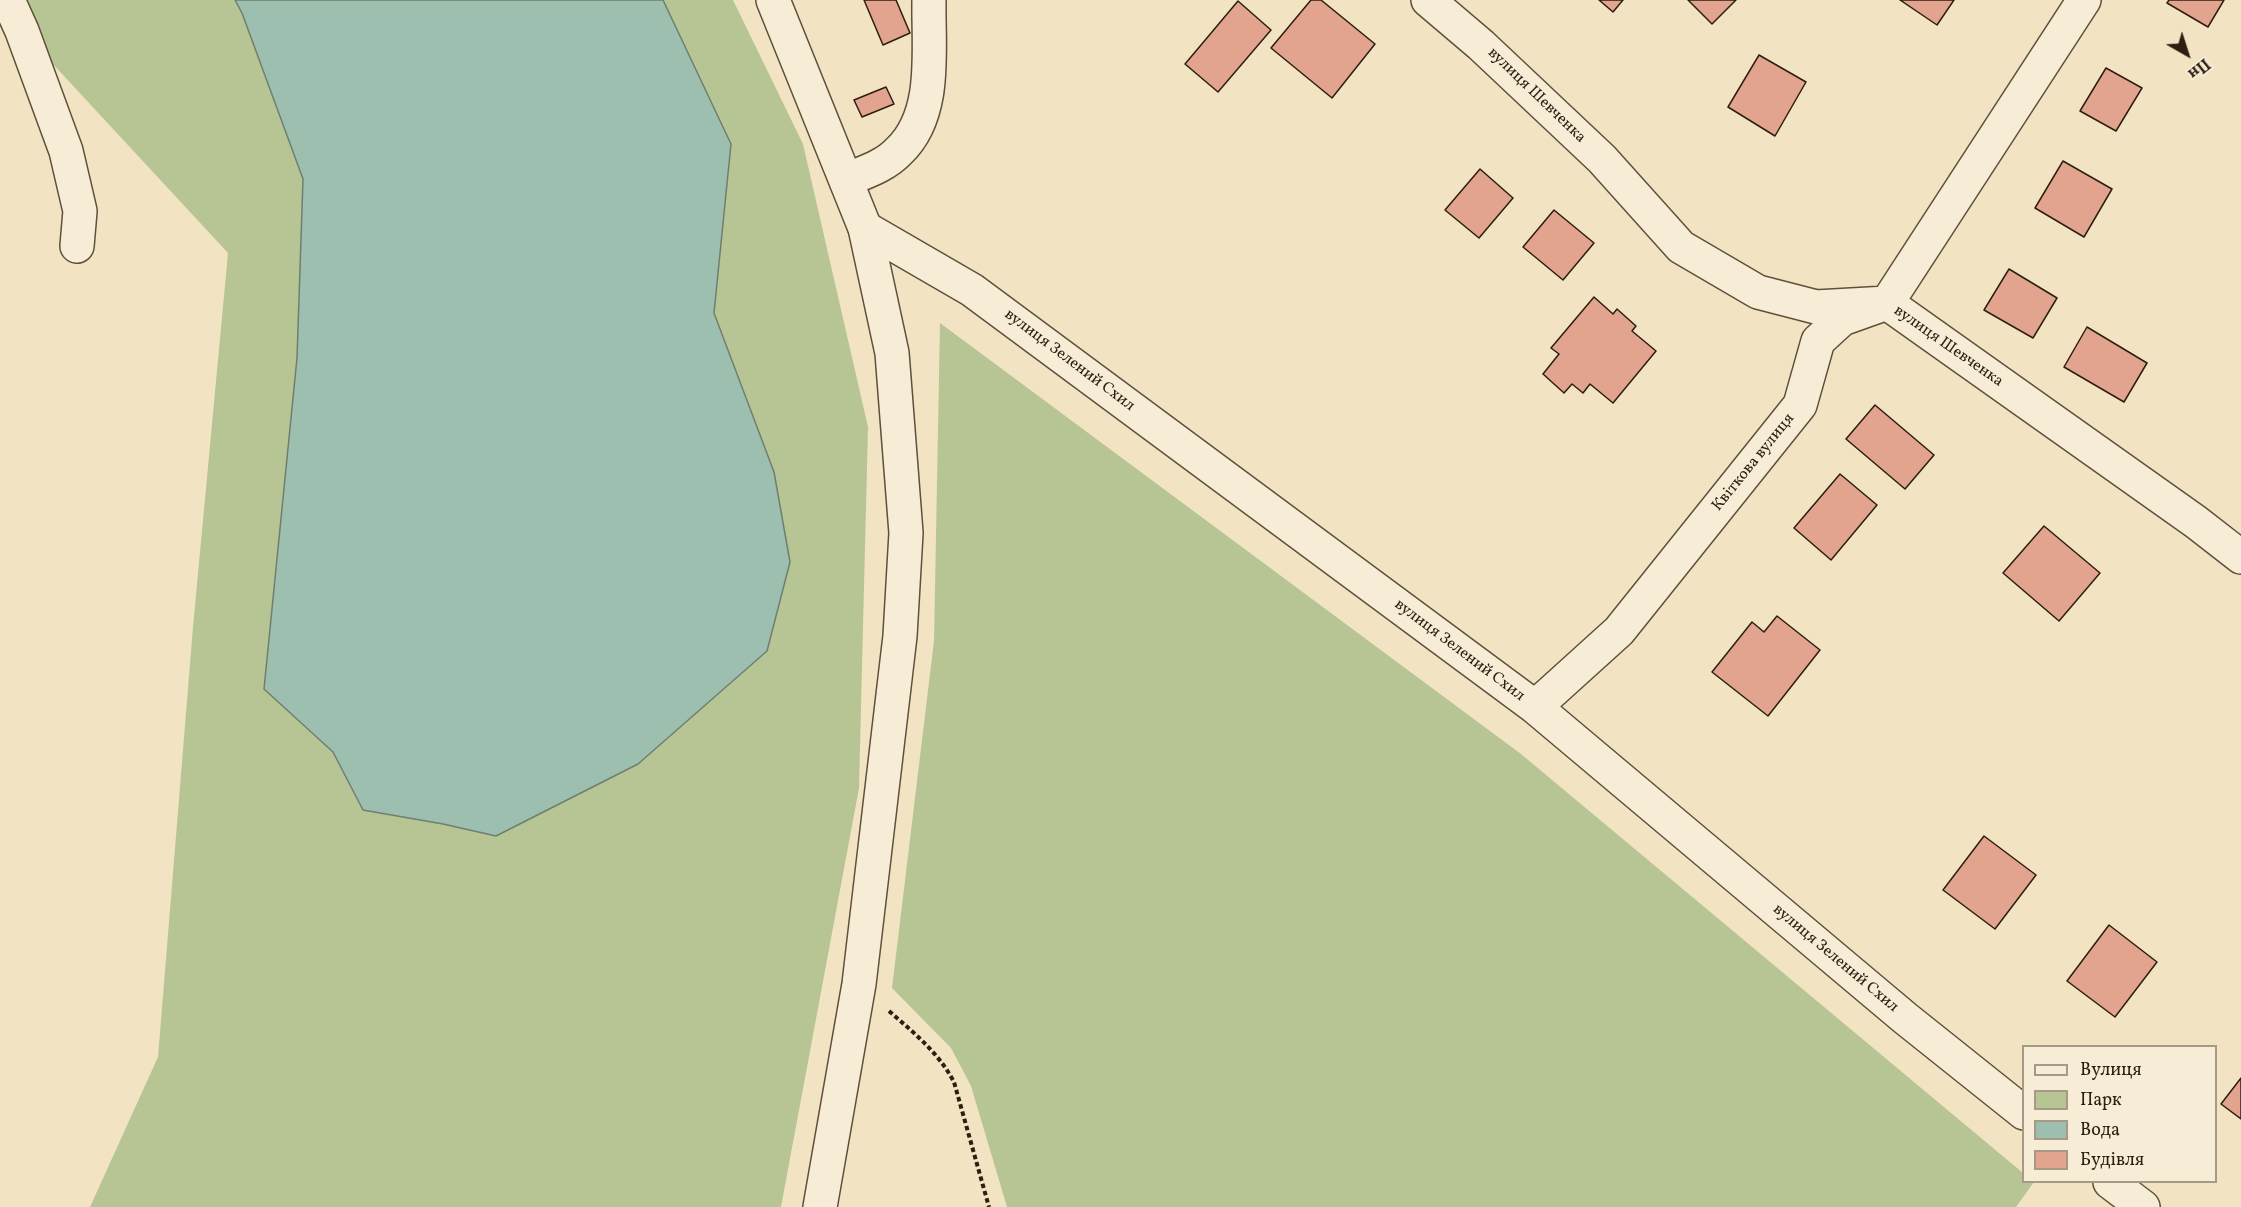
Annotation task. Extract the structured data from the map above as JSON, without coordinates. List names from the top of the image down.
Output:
{
  "streets": {
    "street": ["вулиця Шевченка", "вулиця Зелений Схил", "Квіткова вулиця"]
  },
  "crossings": [
    ["вулиця Шевченка", "Квіткова вулиця"],
    ["вулиця Зелений Схил", "Квіткова вулиця"]
  ],
  "legend": [
    "Вулиця",
    "Парк",
    "Вода",
    "Будівля"
  ],
  "north": "bottom right"
}
